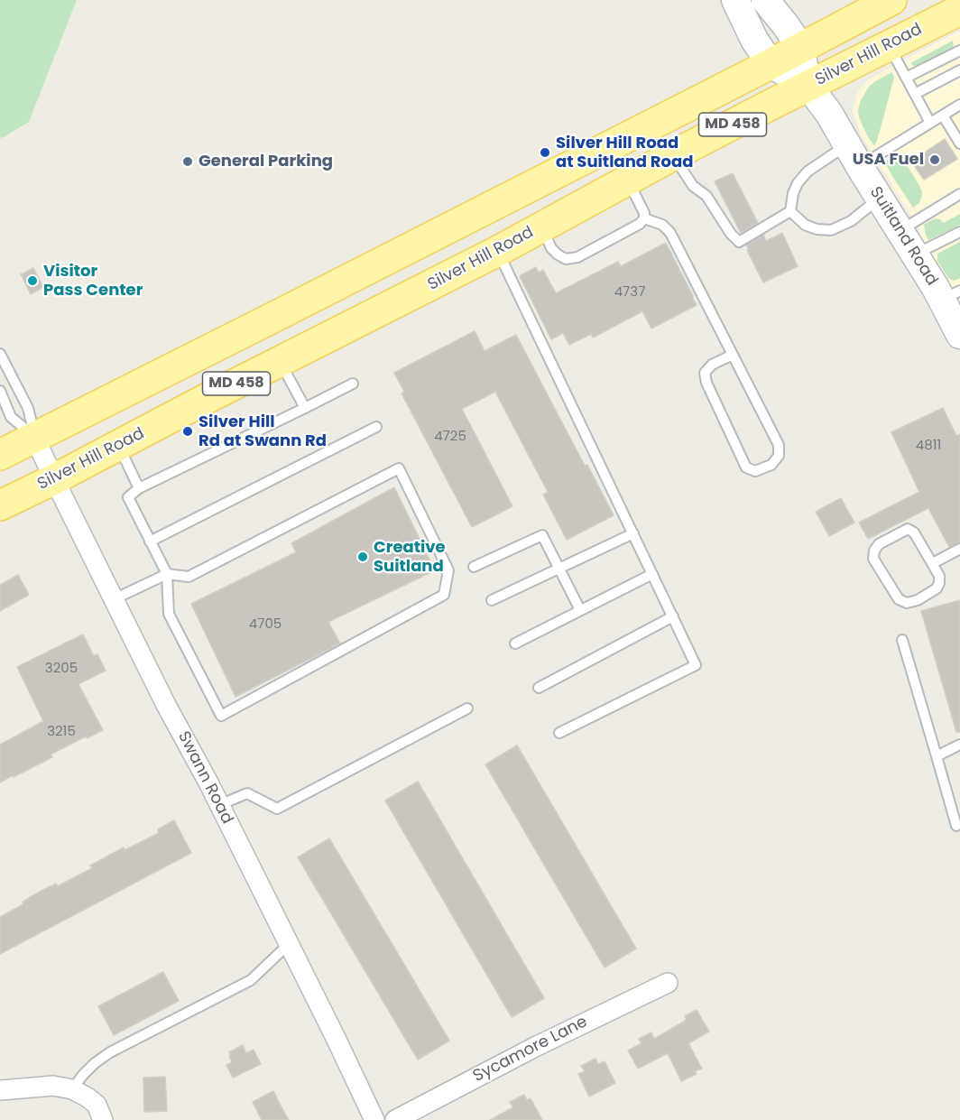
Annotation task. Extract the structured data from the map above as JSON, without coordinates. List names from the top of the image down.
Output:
{
  "streets": {
    "main road": ["Silver Hill Road", "MD 458", "Suitland Road"],
    "street": ["Swann Road", "Sycamore Lane"]
  },
  "crossings": [
    ["Silver Hill Road", "Suitland Road"],
    ["Silver Hill Road", "Swann Road"],
    ["MD 458", "Suitland Road"],
    ["MD 458", "Swann Road"]
  ],
  "places": [
    "Silver Hill Road at Suitland Road",
    "USA Fuel",
    "General Parking",
    "Visitor Pass Center",
    "Silver Hill Rd at Swann Rd",
    "Creative Suitland"
  ],
  "house_numbers": [
    "4737",
    "4725",
    "4811",
    "4705",
    "3205",
    "3215"
  ]
}
